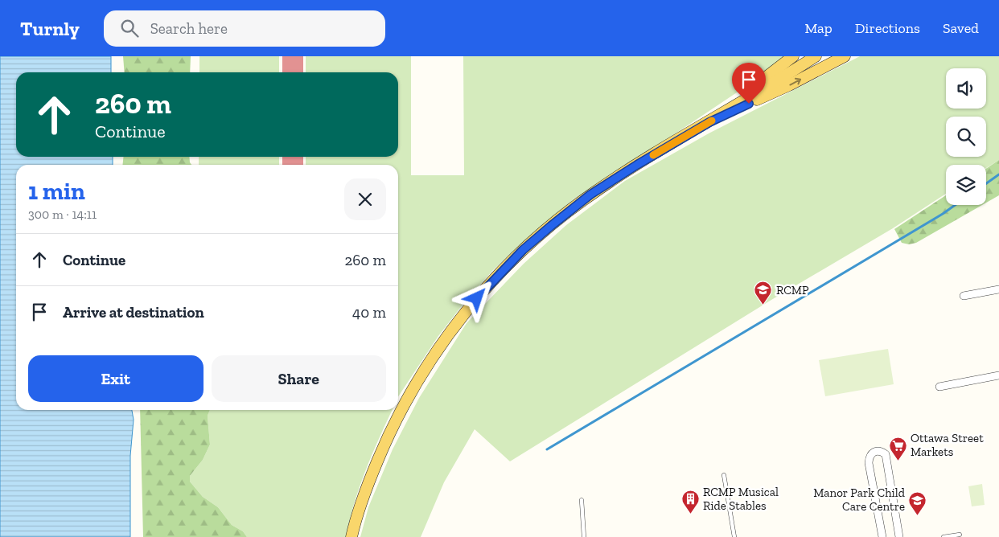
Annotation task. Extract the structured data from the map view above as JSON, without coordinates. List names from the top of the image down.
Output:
{
  "places": {
    "school or university": ["RCMP", "Manor Park Child Care Centre"],
    "supermarket": ["Ottawa Street Markets"],
    "building": ["RCMP Musical Ride Stables"]
  },
  "page": {
    "header": "Turnly",
    "search": "Search here",
    "nav": ["Map", "Directions", "Saved"],
    "turn": ["260 m", "Continue"],
    "heading": ["1 min", "300 m · 14:11"],
    "list": [
      {
        "name": "Continue",
        "value": "260 m"
      },
      {
        "name": "Arrive at destination",
        "value": "40 m"
      }
    ],
    "buttons": ["Exit", "Share"]
  }
}
